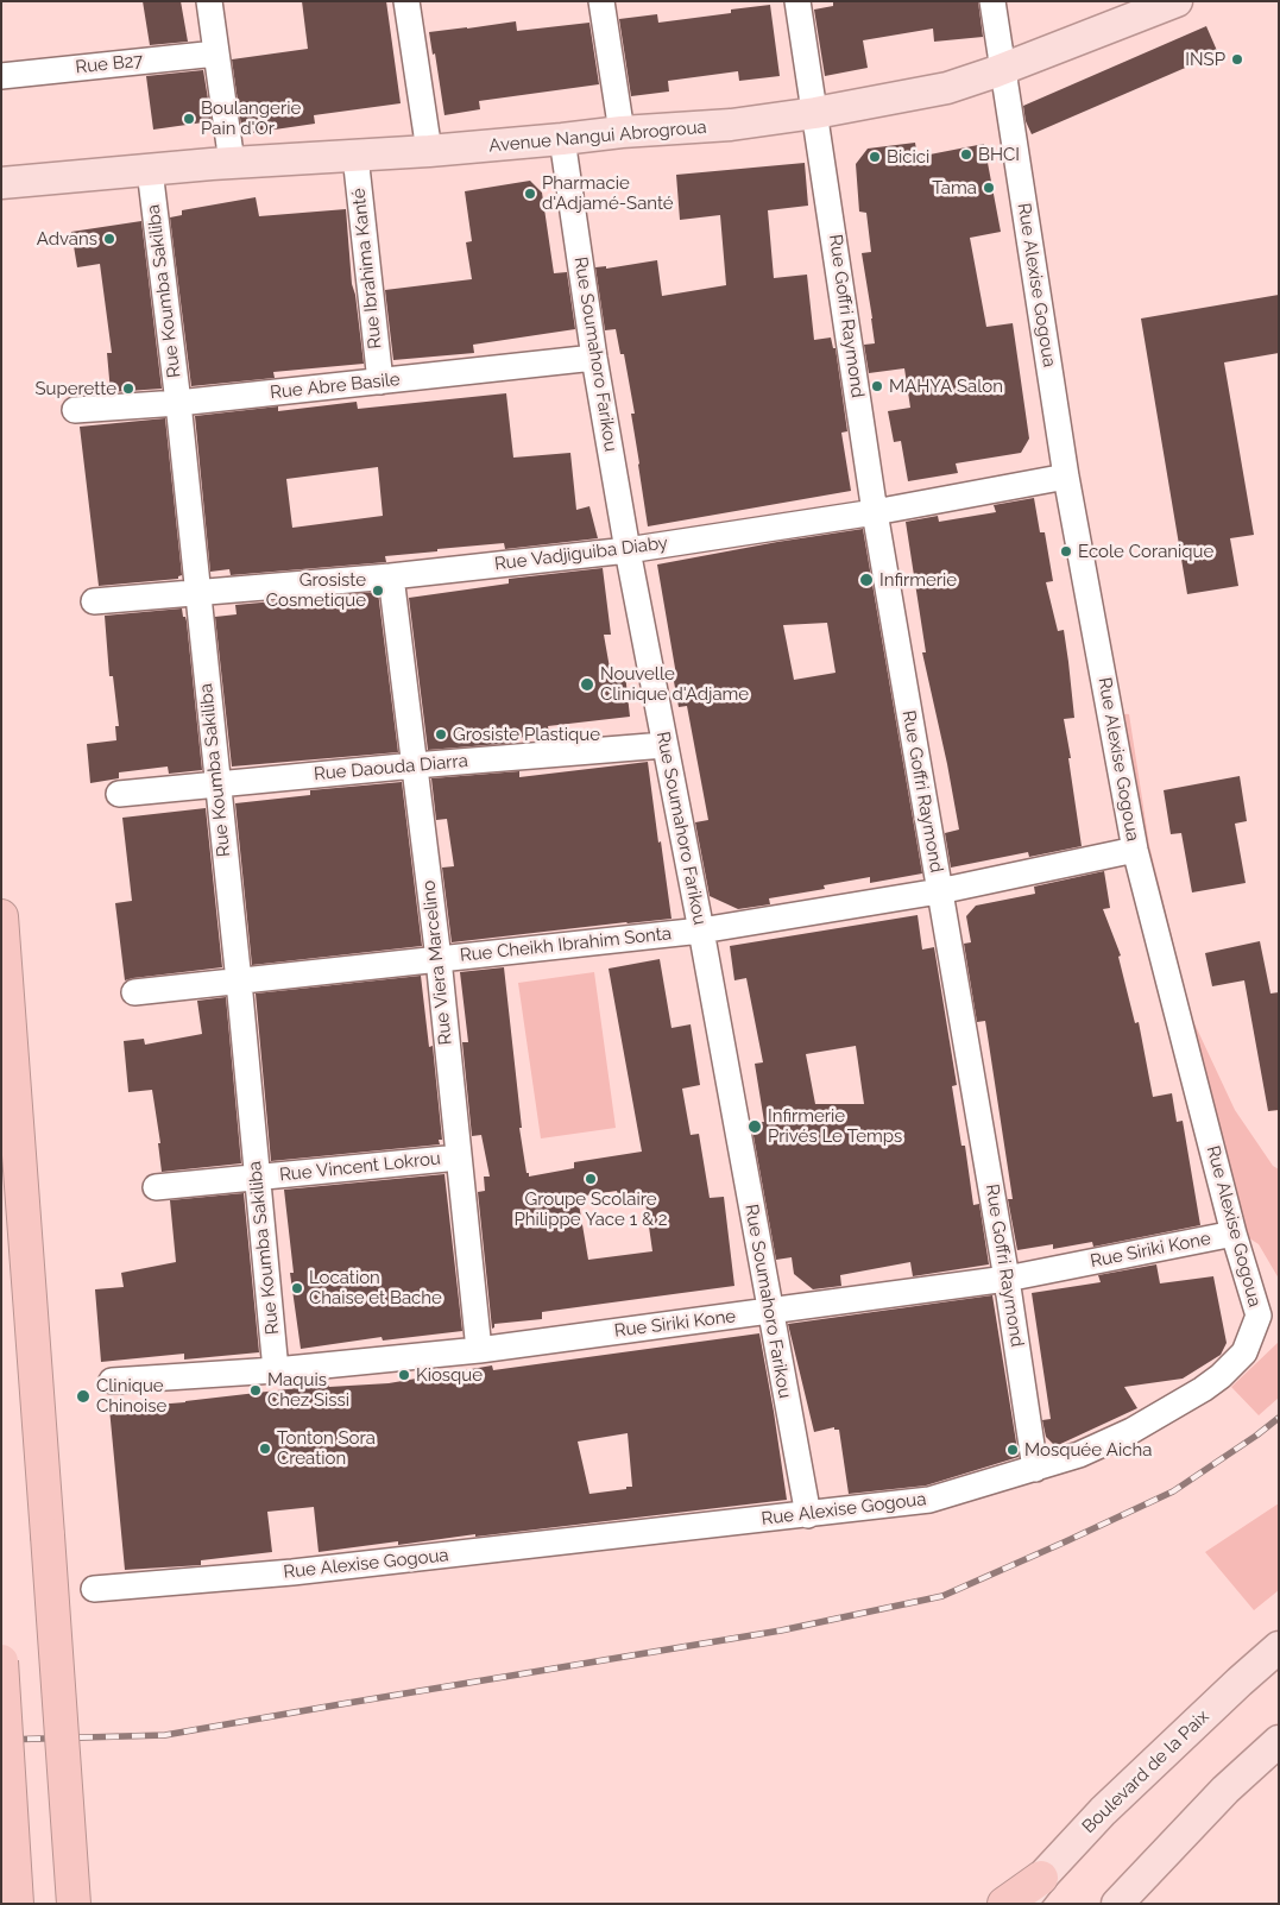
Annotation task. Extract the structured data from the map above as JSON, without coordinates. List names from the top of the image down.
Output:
{
  "streets": {
    "main road": ["Avenue Nangui Abrogroua", "Boulevard de la Paix"],
    "street": [
      "Rue B27",
      "Rue Ibrahima Kanté",
      "Rue Alexise Gogoua",
      "Rue Koumba Sakiliba",
      "Rue Goffri Raymond",
      "Rue Soumahoro Farikou",
      "Rue Abre Basile",
      "Rue Vadjiguiba Diaby",
      "Rue Daouda Diarra",
      "Rue Cheikh Ibrahim Sonta",
      "Rue Viera Marcelino",
      "Rue Vincent Lokrou",
      "Rue Siriki Kone"
    ]
  },
  "crossings": [
    ["Avenue Nangui Abrogroua", "Rue Ibrahima Kanté"],
    ["Avenue Nangui Abrogroua", "Rue Alexise Gogoua"],
    ["Avenue Nangui Abrogroua", "Rue Koumba Sakiliba"],
    ["Avenue Nangui Abrogroua", "Rue Goffri Raymond"],
    ["Avenue Nangui Abrogroua", "Rue Soumahoro Farikou"],
    ["Rue Ibrahima Kanté", "Rue Abre Basile"],
    ["Rue Alexise Gogoua", "Rue Goffri Raymond"],
    ["Rue Alexise Gogoua", "Rue Soumahoro Farikou"],
    ["Rue Alexise Gogoua", "Rue Vadjiguiba Diaby"],
    ["Rue Alexise Gogoua", "Rue Cheikh Ibrahim Sonta"],
    ["Rue Alexise Gogoua", "Rue Siriki Kone"],
    ["Rue Koumba Sakiliba", "Rue Abre Basile"],
    ["Rue Koumba Sakiliba", "Rue Vadjiguiba Diaby"],
    ["Rue Koumba Sakiliba", "Rue Daouda Diarra"],
    ["Rue Koumba Sakiliba", "Rue Cheikh Ibrahim Sonta"],
    ["Rue Koumba Sakiliba", "Rue Vincent Lokrou"],
    ["Rue Koumba Sakiliba", "Rue Siriki Kone"],
    ["Rue Goffri Raymond", "Rue Vadjiguiba Diaby"],
    ["Rue Goffri Raymond", "Rue Cheikh Ibrahim Sonta"],
    ["Rue Goffri Raymond", "Rue Siriki Kone"],
    ["Rue Soumahoro Farikou", "Rue Abre Basile"],
    ["Rue Soumahoro Farikou", "Rue Vadjiguiba Diaby"],
    ["Rue Soumahoro Farikou", "Rue Daouda Diarra"],
    ["Rue Soumahoro Farikou", "Rue Cheikh Ibrahim Sonta"],
    ["Rue Soumahoro Farikou", "Rue Siriki Kone"],
    ["Rue Vadjiguiba Diaby", "Rue Viera Marcelino"],
    ["Rue Daouda Diarra", "Rue Viera Marcelino"],
    ["Rue Cheikh Ibrahim Sonta", "Rue Viera Marcelino"],
    ["Rue Viera Marcelino", "Rue Vincent Lokrou"],
    ["Rue Viera Marcelino", "Rue Siriki Kone"]
  ],
  "places": [
    "INSP",
    "Boulangerie Pain d'Or",
    "BHCI",
    "Bicici",
    "Tama",
    "Pharmacie d'Adjamé-Santé",
    "Advans",
    "MAHYA Salon",
    "Superette",
    "Ecole Coranique",
    "Infirmerie",
    "Grosiste Cosmetique",
    "Nouvelle Clinique d'Adjame",
    "Grosiste Plastique",
    "Infirmerie Privés Le Temps",
    "Groupe Scolaire Philippe Yace 1 & 2",
    "Location Chaise et Bache",
    "Kiosque",
    "Maquis Chez Sissi",
    "Clinique Chinoise",
    "Tonton Sora Creation",
    "Mosquée Aicha"
  ]
}
